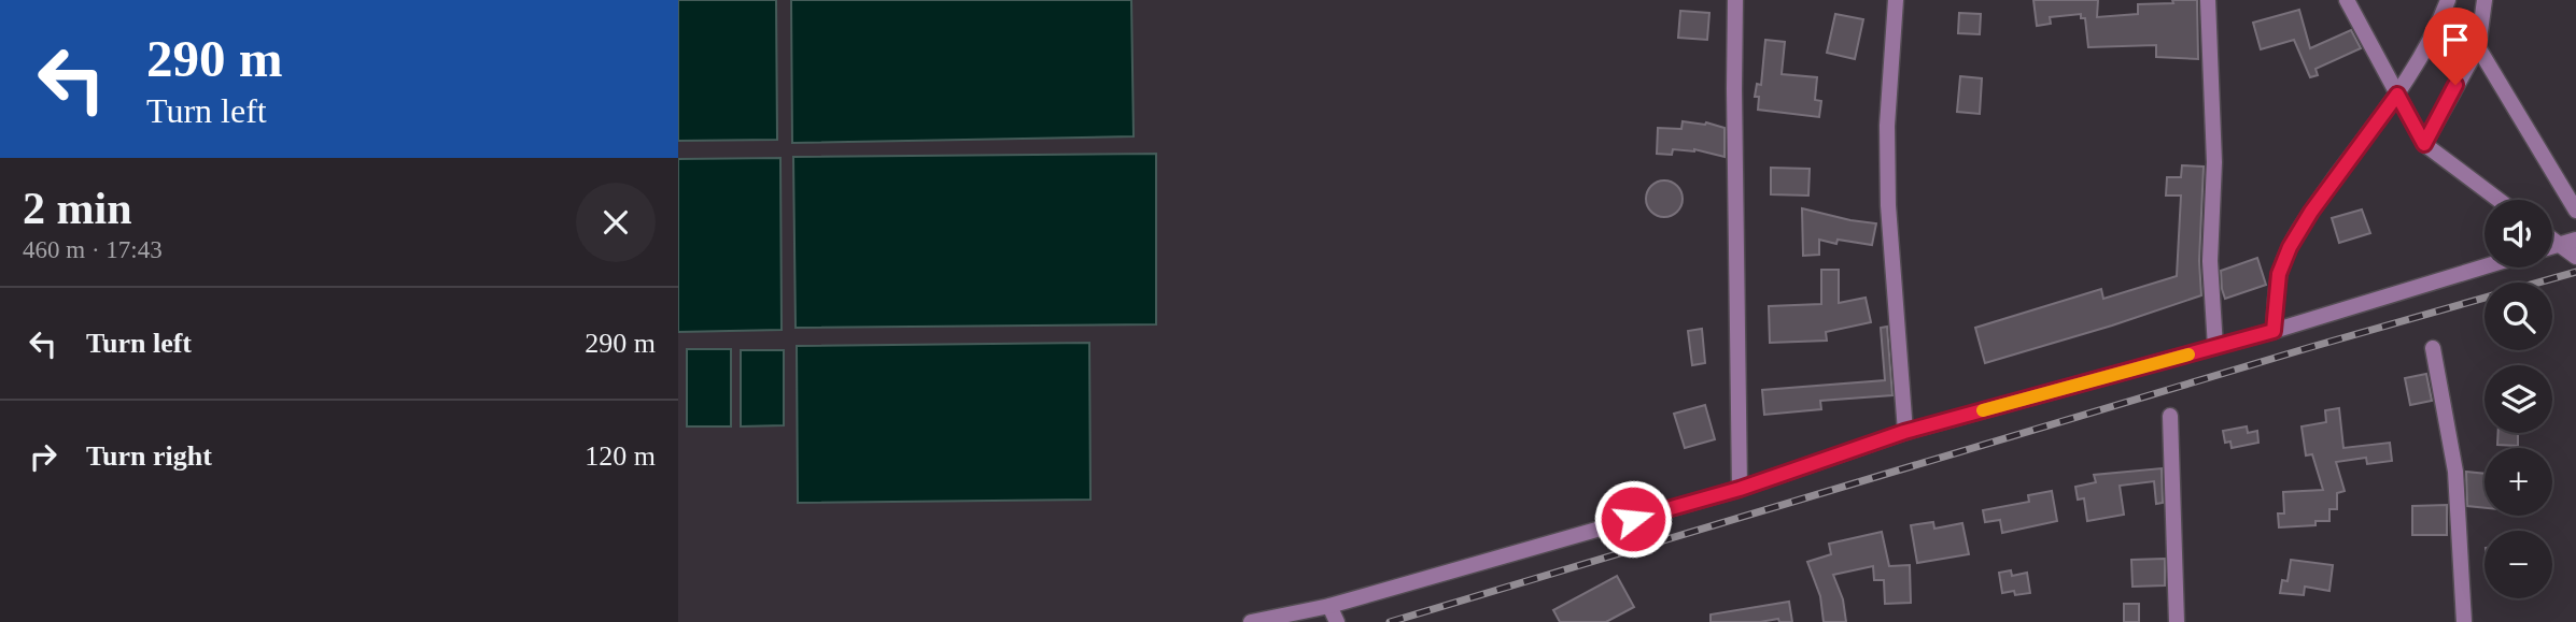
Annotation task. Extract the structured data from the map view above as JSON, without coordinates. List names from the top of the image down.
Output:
{
  "page": {
    "turn": ["290 m", "Turn left"],
    "heading": ["2 min", "460 m · 17:43"],
    "map_buttons": ["+", "−"],
    "list": [
      {
        "name": "Turn left",
        "value": "290 m"
      },
      {
        "name": "Turn right",
        "value": "120 m"
      }
    ]
  }
}
